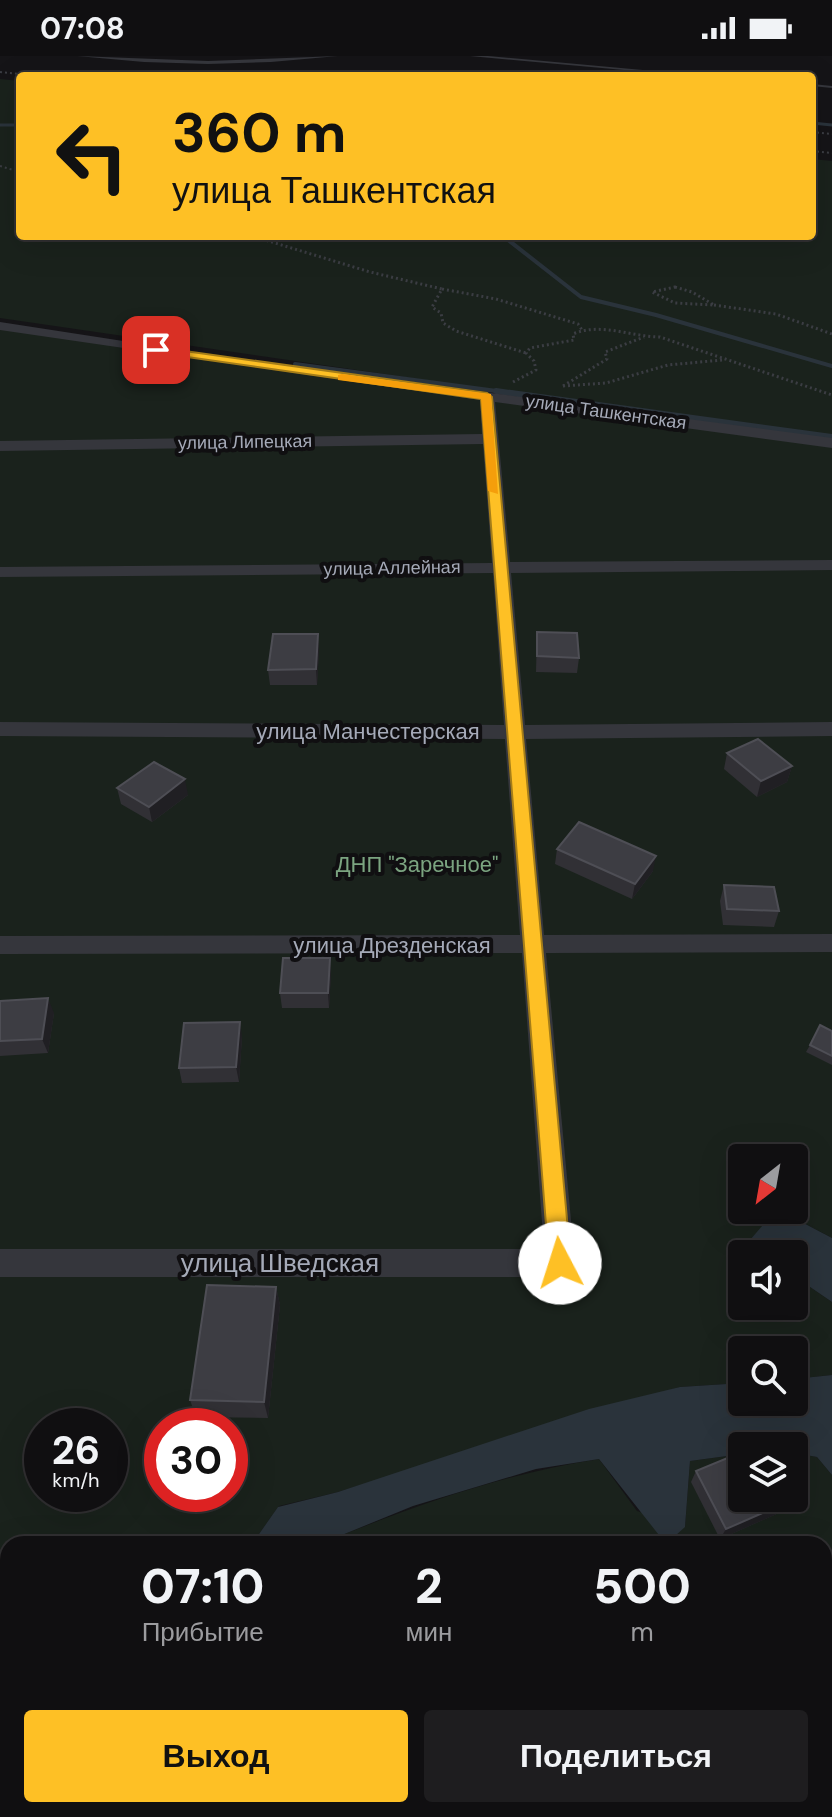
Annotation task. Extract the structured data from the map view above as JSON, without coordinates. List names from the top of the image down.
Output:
{
  "streets": {
    "street": [
      "улица Ташкентская",
      "улица Липецкая",
      "улица Аллейная",
      "улица Манчестерская",
      "улица Дрезденская",
      "улица Шведская"
    ]
  },
  "crossings": [
    ["улица Дрезденская", "улица Шведская"]
  ],
  "parks": ["ДНП \"Заречное\""],
  "north": "bottom left",
  "page": {
    "status": "07:08",
    "turn": ["360 m", "улица Ташкентская"],
    "speed": "26 km/h",
    "limit": "30",
    "eta": [
      "07:10",
      "Прибытие",
      "2",
      "мин",
      "500",
      "m"
    ],
    "buttons": ["Выход", "Поделиться"]
  }
}
